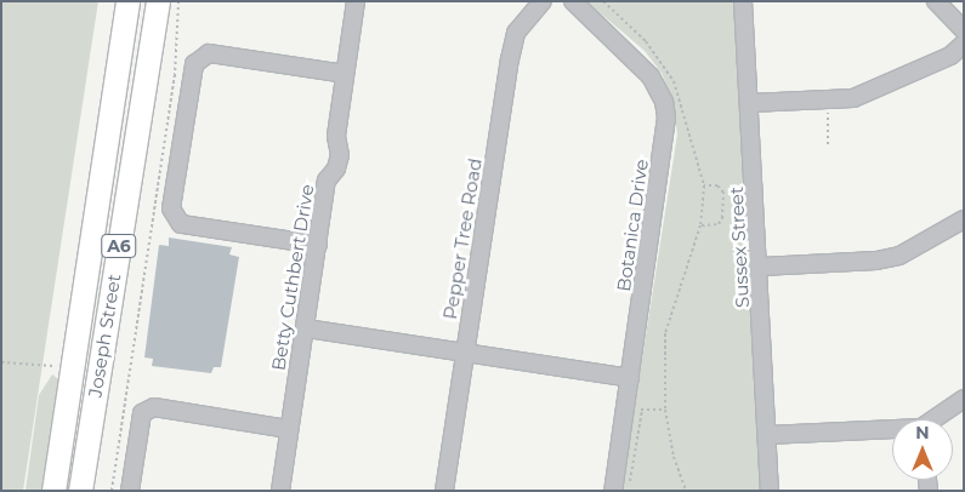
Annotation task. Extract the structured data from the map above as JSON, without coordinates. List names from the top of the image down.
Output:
{
  "streets": {
    "highway": ["A6", "Joseph Street"],
    "street": [
      "Botanica Drive",
      "Pepper Tree Road",
      "Sussex Street",
      "Betty Cuthbert Drive"
    ]
  },
  "north": "top"
}
